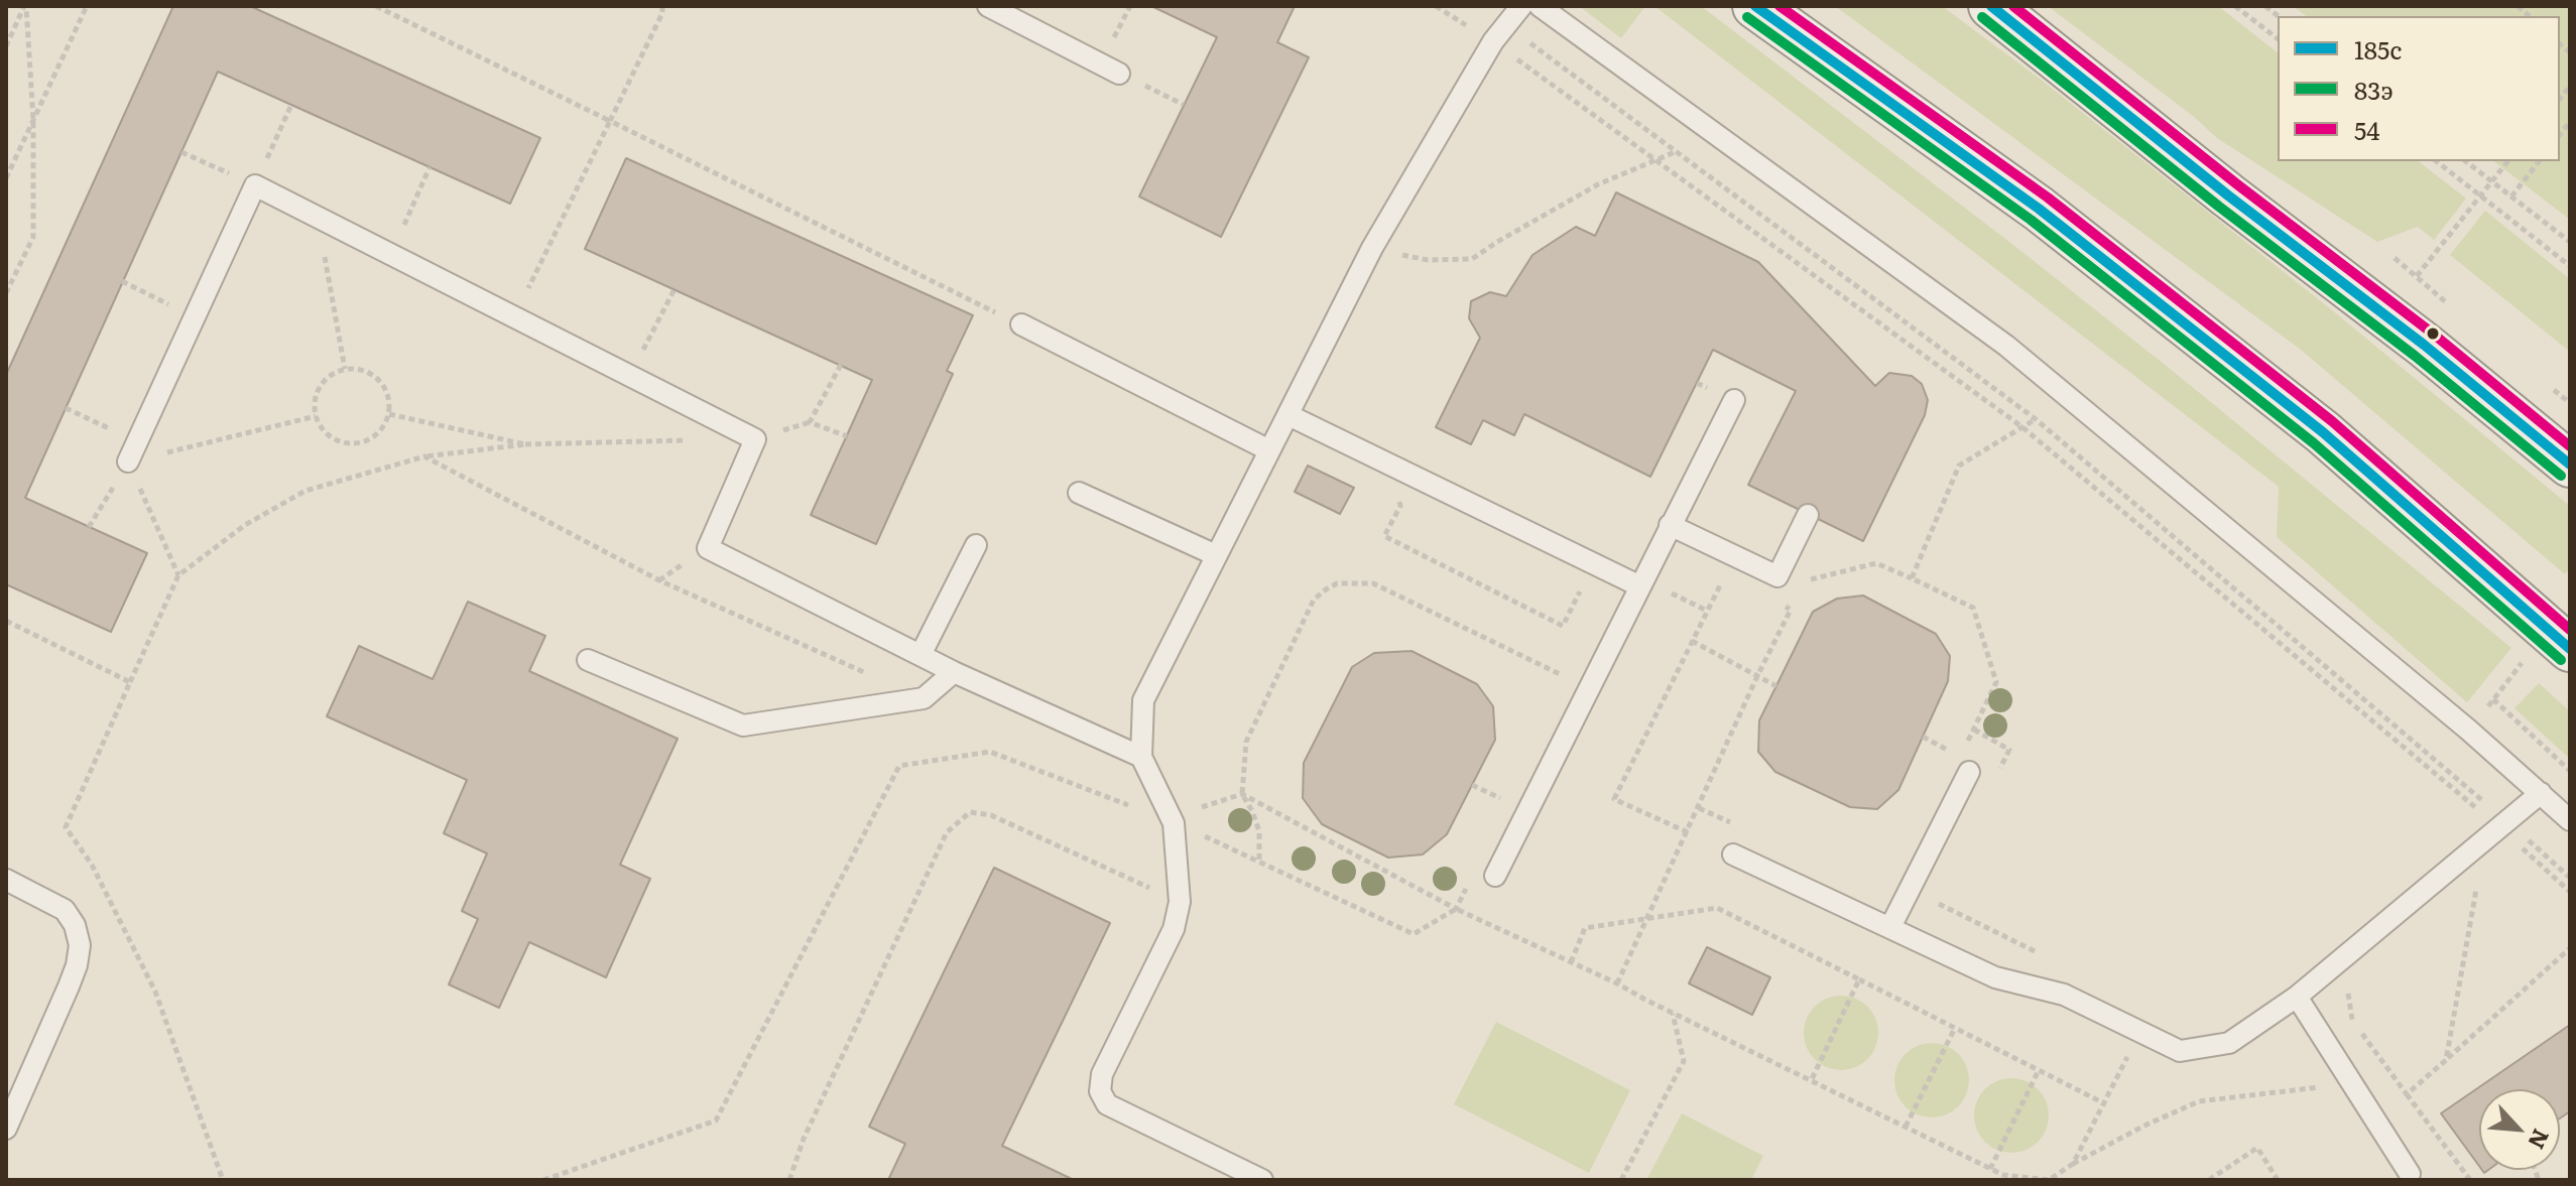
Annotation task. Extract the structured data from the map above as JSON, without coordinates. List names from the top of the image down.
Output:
{
  "lines": ["transit line 185с", "transit line 54", "transit line 83э"],
  "legend": ["185с", "83э", "54"],
  "north": "bottom right"
}
